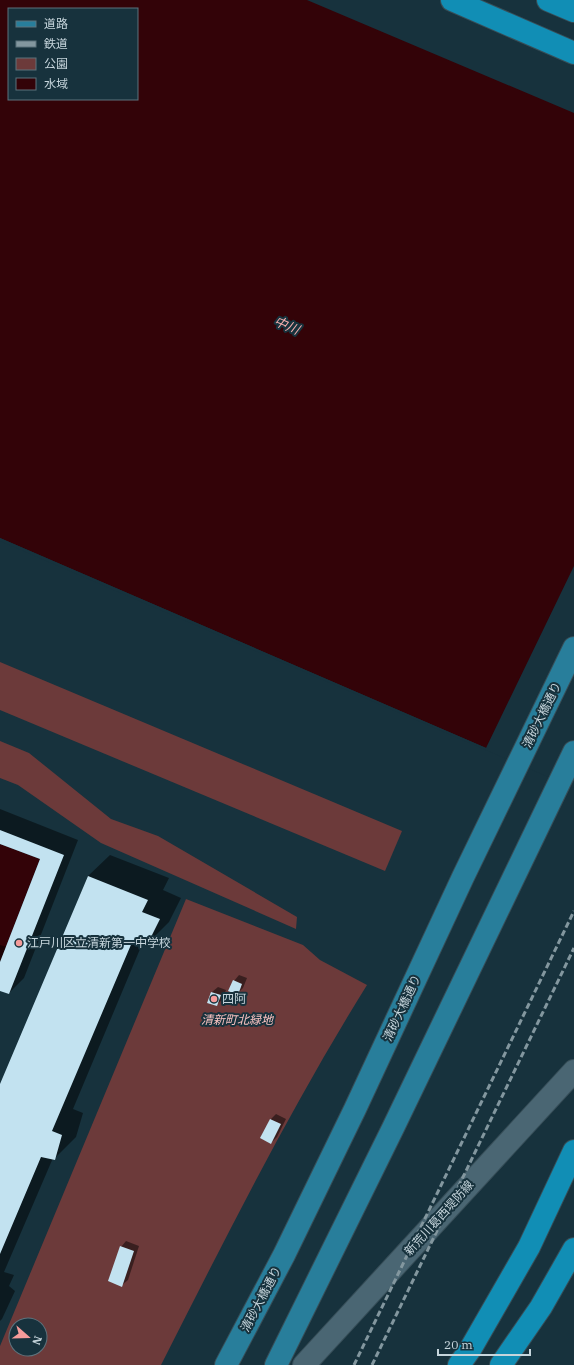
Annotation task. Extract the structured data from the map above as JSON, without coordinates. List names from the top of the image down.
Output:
{
  "streets": {
    "main road": ["清砂大橋通り", "新荒川葛西堤防線"]
  },
  "water": ["中川"],
  "parks": ["清新町北緑地"],
  "places": ["江戸川区立清新第一中学校", "四阿"],
  "legend": [
    "道路",
    "鉄道",
    "公園",
    "水域"
  ],
  "scale_bar": "20 m",
  "north": "right"
}
